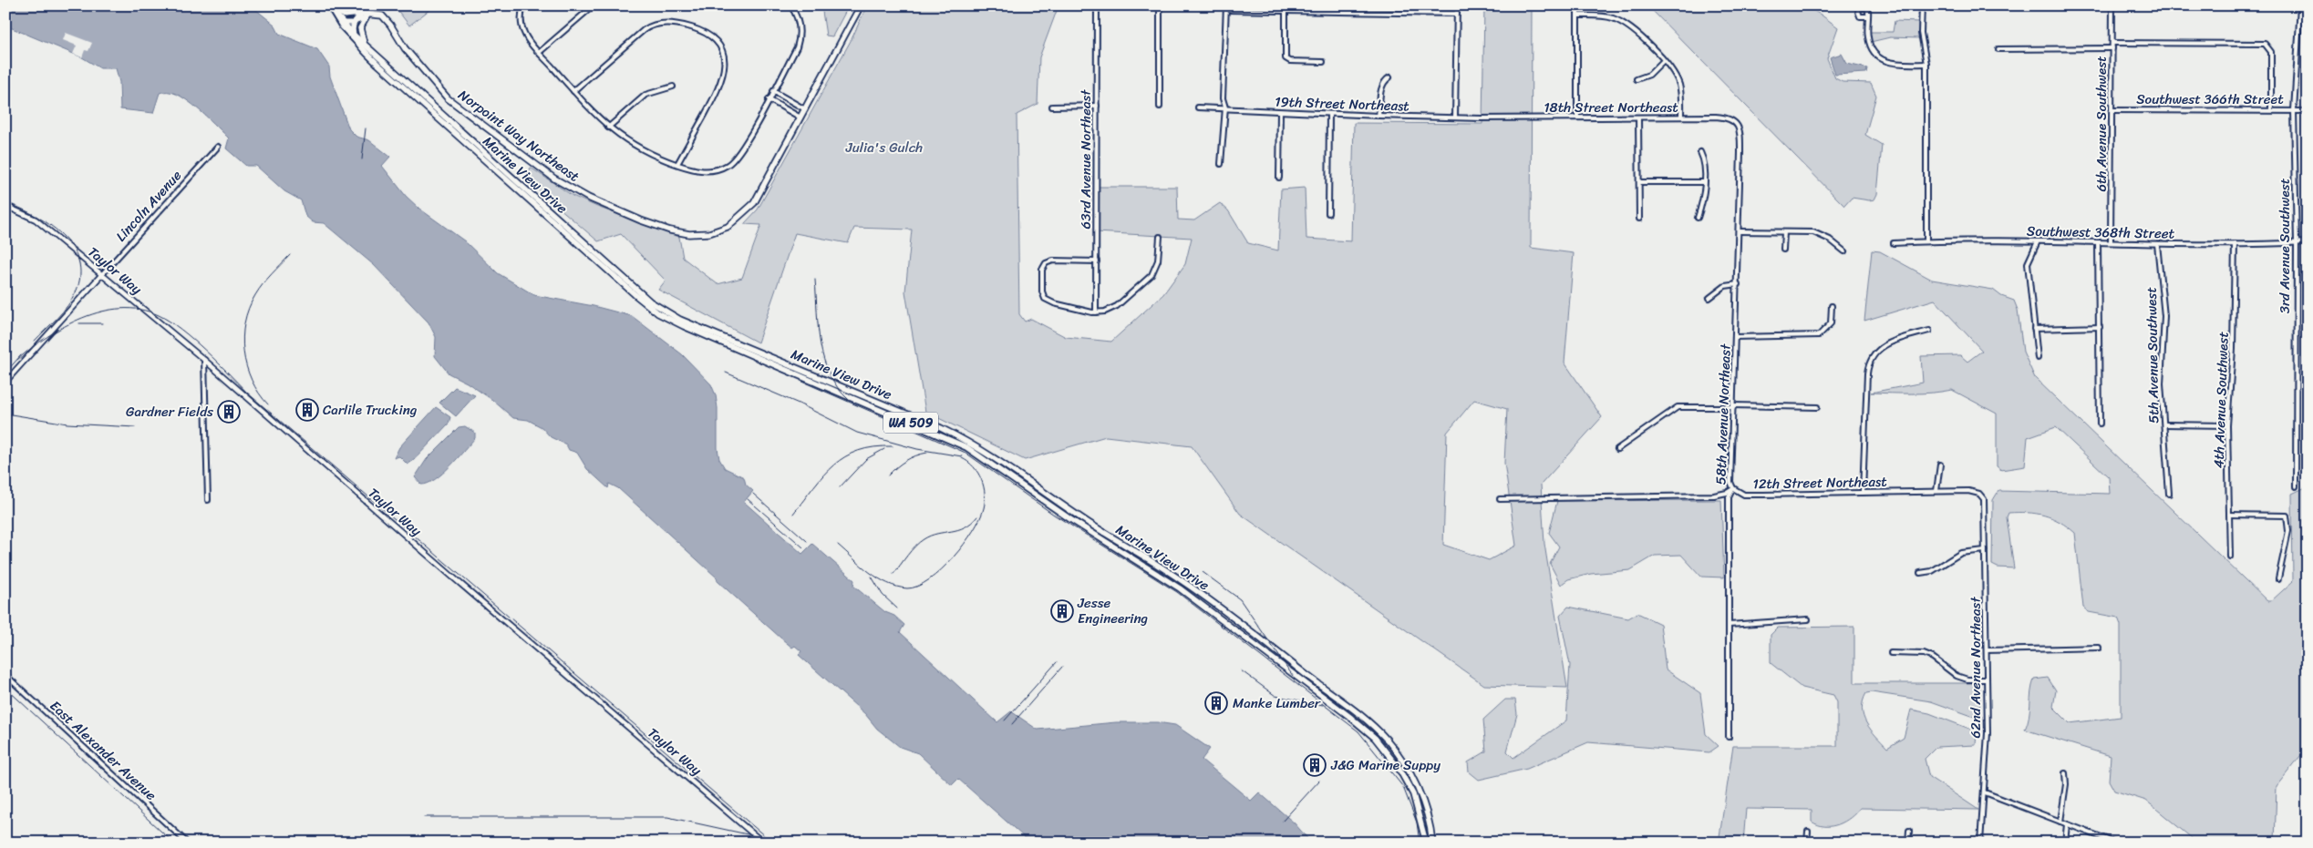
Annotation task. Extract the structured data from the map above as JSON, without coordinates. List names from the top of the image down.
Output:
{
  "streets": {
    "main road": ["Norpoint Way Northeast", "Marine View Drive", "WA 509"],
    "street": [
      "Southwest 366th Street",
      "19th Street Northeast",
      "18th Street Northeast",
      "6th Avenue Southwest",
      "63rd Avenue Northeast",
      "Lincoln Avenue",
      "Southwest 368th Street",
      "3rd Avenue Southwest",
      "Taylor Way",
      "5th Avenue Southwest",
      "4th Avenue Southwest",
      "58th Avenue Northeast",
      "12th Street Northeast",
      "62nd Avenue Northeast",
      "East Alexander Avenue"
    ]
  },
  "crossings": [
    ["Southwest 366th Street", "6th Avenue Southwest"],
    ["Southwest 366th Street", "3rd Avenue Southwest"],
    ["19th Street Northeast", "18th Street Northeast"],
    ["18th Street Northeast", "58th Avenue Northeast"],
    ["6th Avenue Southwest", "Southwest 368th Street"],
    ["Lincoln Avenue", "Taylor Way"],
    ["Southwest 368th Street", "3rd Avenue Southwest"],
    ["Southwest 368th Street", "5th Avenue Southwest"],
    ["Southwest 368th Street", "4th Avenue Southwest"],
    ["58th Avenue Northeast", "12th Street Northeast"],
    ["12th Street Northeast", "62nd Avenue Northeast"]
  ],
  "parks": ["Julia's Gulch"],
  "places": {
    "building": [
      "Carlile Trucking",
      "Gardner Fields",
      "Jesse Engineering",
      "Manke Lumber",
      "J&G Marine Suppy"
    ]
  }
}
